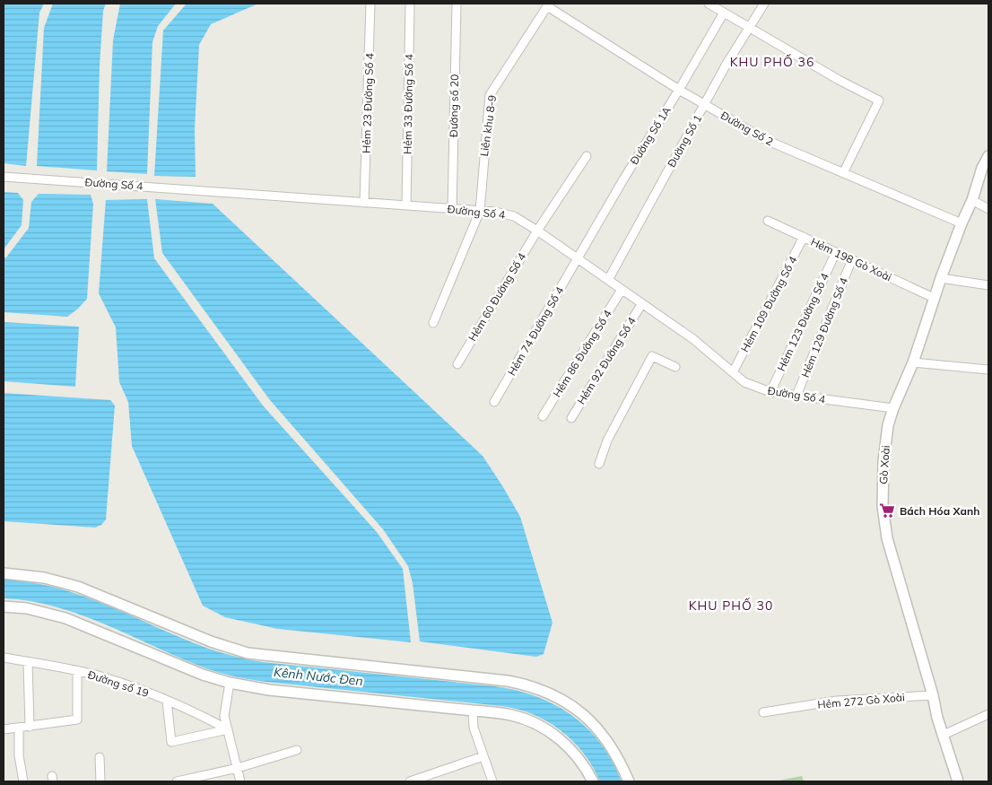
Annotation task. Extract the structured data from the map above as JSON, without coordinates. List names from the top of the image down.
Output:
{
  "streets": {
    "street": [
      "Hẻm 23 Đường Số 4",
      "Hẻm 33 Đường Số 4",
      "Đường số 20",
      "Liên khu 8-9",
      "Đường Số 2",
      "Đường Số 1A",
      "Đường Số 1",
      "Đường Số 4",
      "Hẻm 198 Gò Xoài",
      "Hẻm 60 Đường Số 4",
      "Hẻm 109 Đường Số 4",
      "Hẻm 123 Đường Số 4",
      "Hẻm 129 Đường Số 4",
      "Hẻm 74 Đường Số 4",
      "Hẻm 86 Đường Số 4",
      "Hẻm 92 Đường Số 4",
      "Gò Xoài",
      "Đường số 19",
      "Hẻm 272 Gò Xoài"
    ]
  },
  "crossings": [
    ["Hẻm 23 Đường Số 4", "Đường Số 4"],
    ["Hẻm 33 Đường Số 4", "Đường Số 4"],
    ["Đường số 20", "Đường Số 4"],
    ["Liên khu 8-9", "Đường Số 2"],
    ["Liên khu 8-9", "Đường Số 4"],
    ["Đường Số 2", "Đường Số 1A"],
    ["Đường Số 2", "Đường Số 1"],
    ["Đường Số 2", "Gò Xoài"],
    ["Đường Số 1A", "Đường Số 4"],
    ["Đường Số 1A", "Hẻm 74 Đường Số 4"],
    ["Đường Số 1", "Đường Số 4"],
    ["Đường Số 4", "Hẻm 60 Đường Số 4"],
    ["Đường Số 4", "Hẻm 109 Đường Số 4"],
    ["Đường Số 4", "Hẻm 123 Đường Số 4"],
    ["Đường Số 4", "Hẻm 129 Đường Số 4"],
    ["Đường Số 4", "Hẻm 74 Đường Số 4"],
    ["Đường Số 4", "Hẻm 86 Đường Số 4"],
    ["Đường Số 4", "Hẻm 92 Đường Số 4"],
    ["Đường Số 4", "Gò Xoài"],
    ["Hẻm 198 Gò Xoài", "Hẻm 109 Đường Số 4"],
    ["Hẻm 198 Gò Xoài", "Hẻm 123 Đường Số 4"],
    ["Hẻm 198 Gò Xoài", "Hẻm 129 Đường Số 4"],
    ["Hẻm 198 Gò Xoài", "Gò Xoài"],
    ["Gò Xoài", "Hẻm 272 Gò Xoài"]
  ],
  "districts": ["KHU PHỐ 36", "KHU PHỐ 30"],
  "water": ["Kênh Nước Đen"],
  "places": {
    "supermarket": ["Bách Hóa Xanh"]
  }
}
